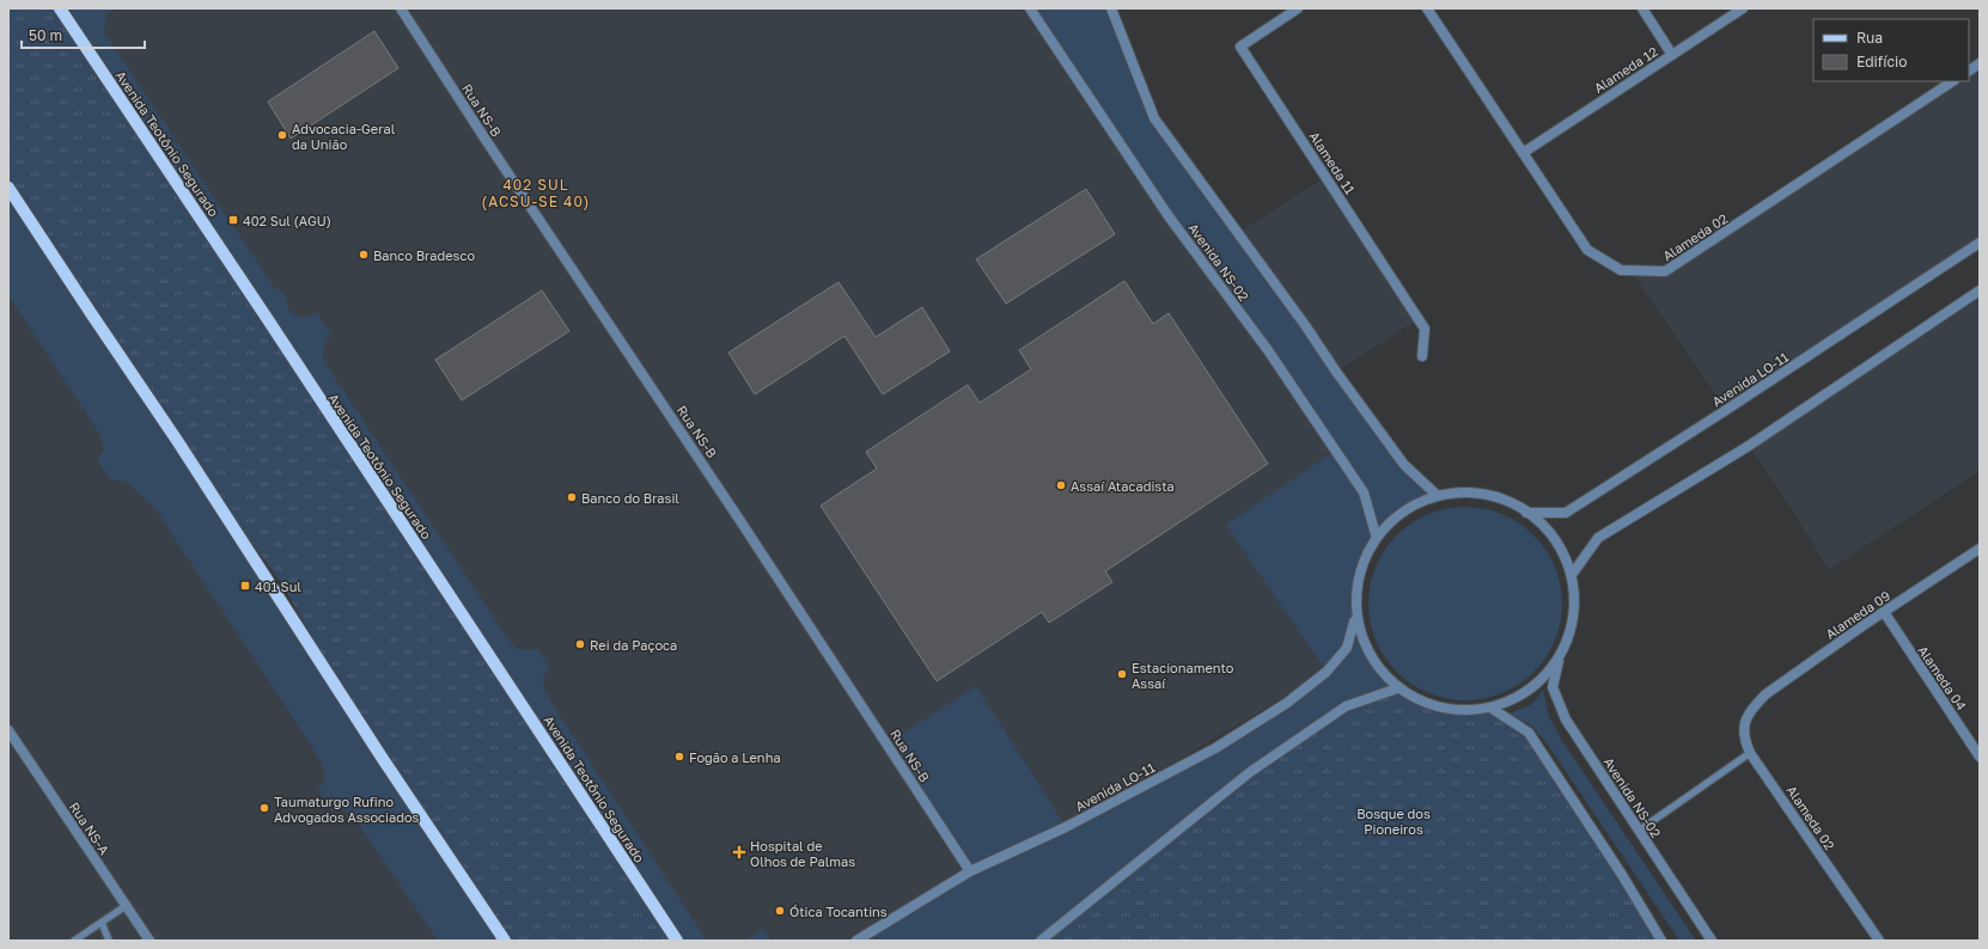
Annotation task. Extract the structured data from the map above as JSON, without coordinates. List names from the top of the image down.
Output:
{
  "streets": {
    "main road": ["Avenida Teotônio Segurado"],
    "street": [
      "Alameda 12",
      "Rua NS-B",
      "Alameda 11",
      "Alameda 02",
      "Avenida NS-02",
      "Avenida LO-11",
      "Alameda 09",
      "Alameda 04",
      "Rua NS-A"
    ]
  },
  "crossings": [
    ["Alameda 12", "Alameda 02"],
    ["Rua NS-B", "Avenida LO-11"],
    ["Alameda 02", "Alameda 09"],
    ["Avenida NS-02", "Avenida LO-11"],
    ["Alameda 09", "Alameda 04"]
  ],
  "districts": ["402 SUL (ACSU-SE 40)"],
  "parks": ["Bosque dos Pioneiros"],
  "places": {
    "other": [
      "Advocacia-Geral da União",
      "Banco Bradesco",
      "Assaí Atacadista",
      "Banco do Brasil",
      "Rei da Paçoca",
      "Estacionamento Assaí",
      "Fogão a Lenha",
      "Taumaturgo Rufino Advogados Associados",
      "Ótica Tocantins"
    ],
    "transit": ["402 Sul (AGU)", "401 Sul"],
    "health": ["Hospital de Olhos de Palmas"]
  },
  "legend": ["Rua", "Edifício"],
  "scale_bar": "50 m"
}
